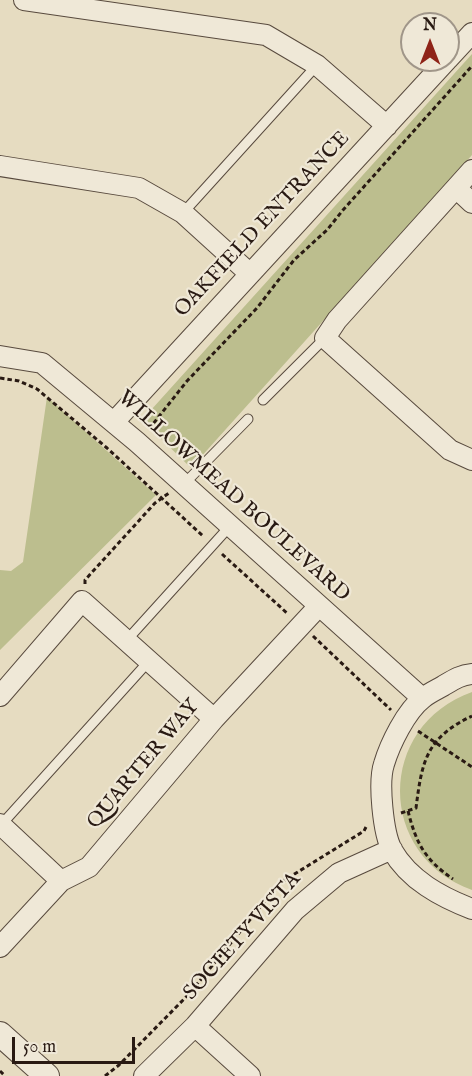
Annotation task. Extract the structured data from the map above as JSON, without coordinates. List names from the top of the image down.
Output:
{
  "streets": {
    "street": [
      "OAKFIELD ENTRANCE",
      "WILLOWMEAD BOULEVARD",
      "QUARTER WAY",
      "SOCIETY VISTA"
    ]
  },
  "crossings": [
    ["OAKFIELD ENTRANCE", "WILLOWMEAD BOULEVARD"],
    ["WILLOWMEAD BOULEVARD", "QUARTER WAY"]
  ],
  "scale_bar": "50 m",
  "north": "top"
}
